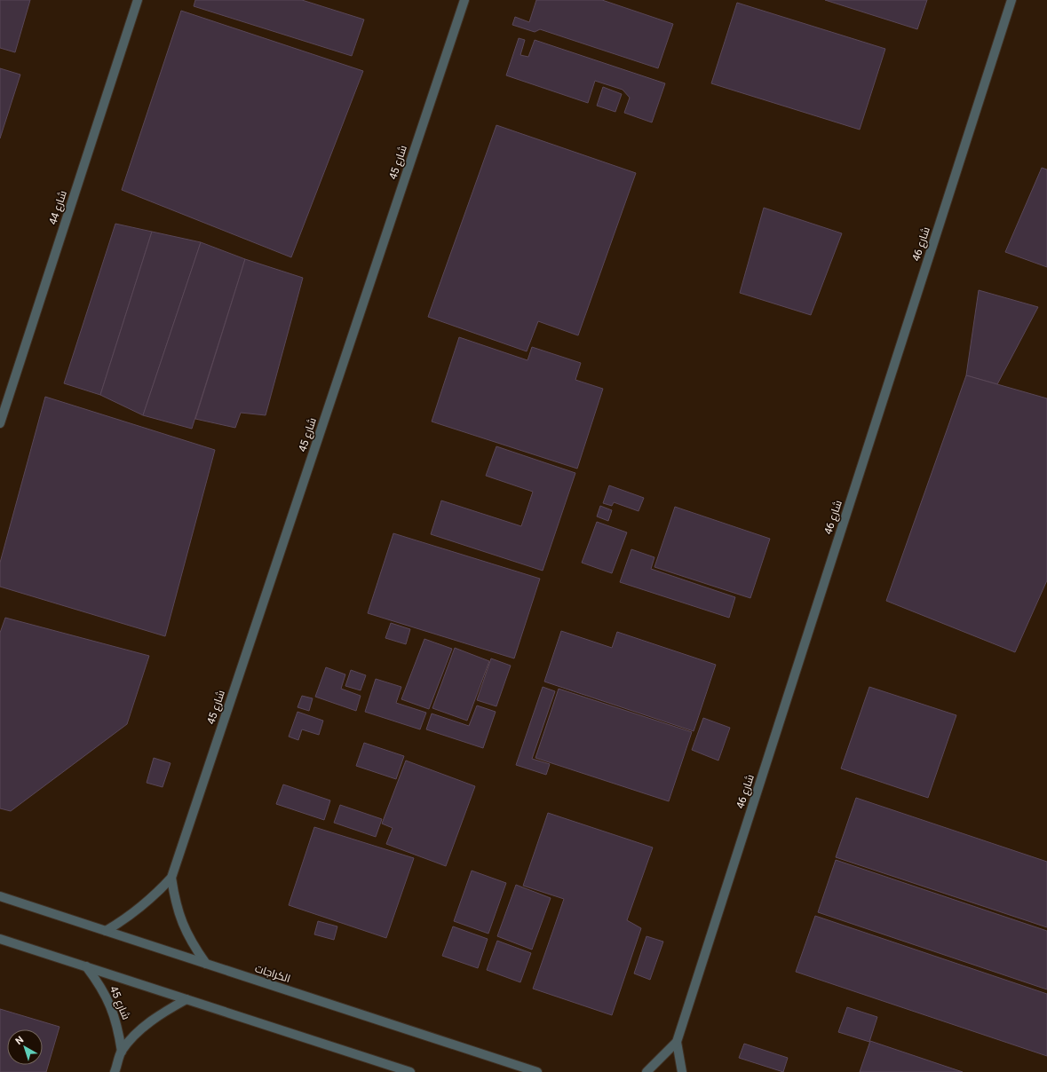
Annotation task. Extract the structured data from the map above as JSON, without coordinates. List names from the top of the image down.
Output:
{
  "streets": {
    "street": [
      "شارع 45",
      "شارع 44",
      "شارع 46",
      "الكراجات"
    ]
  },
  "crossings": [
    ["شارع 45", "الكراجات"]
  ],
  "north": "top left"
}
